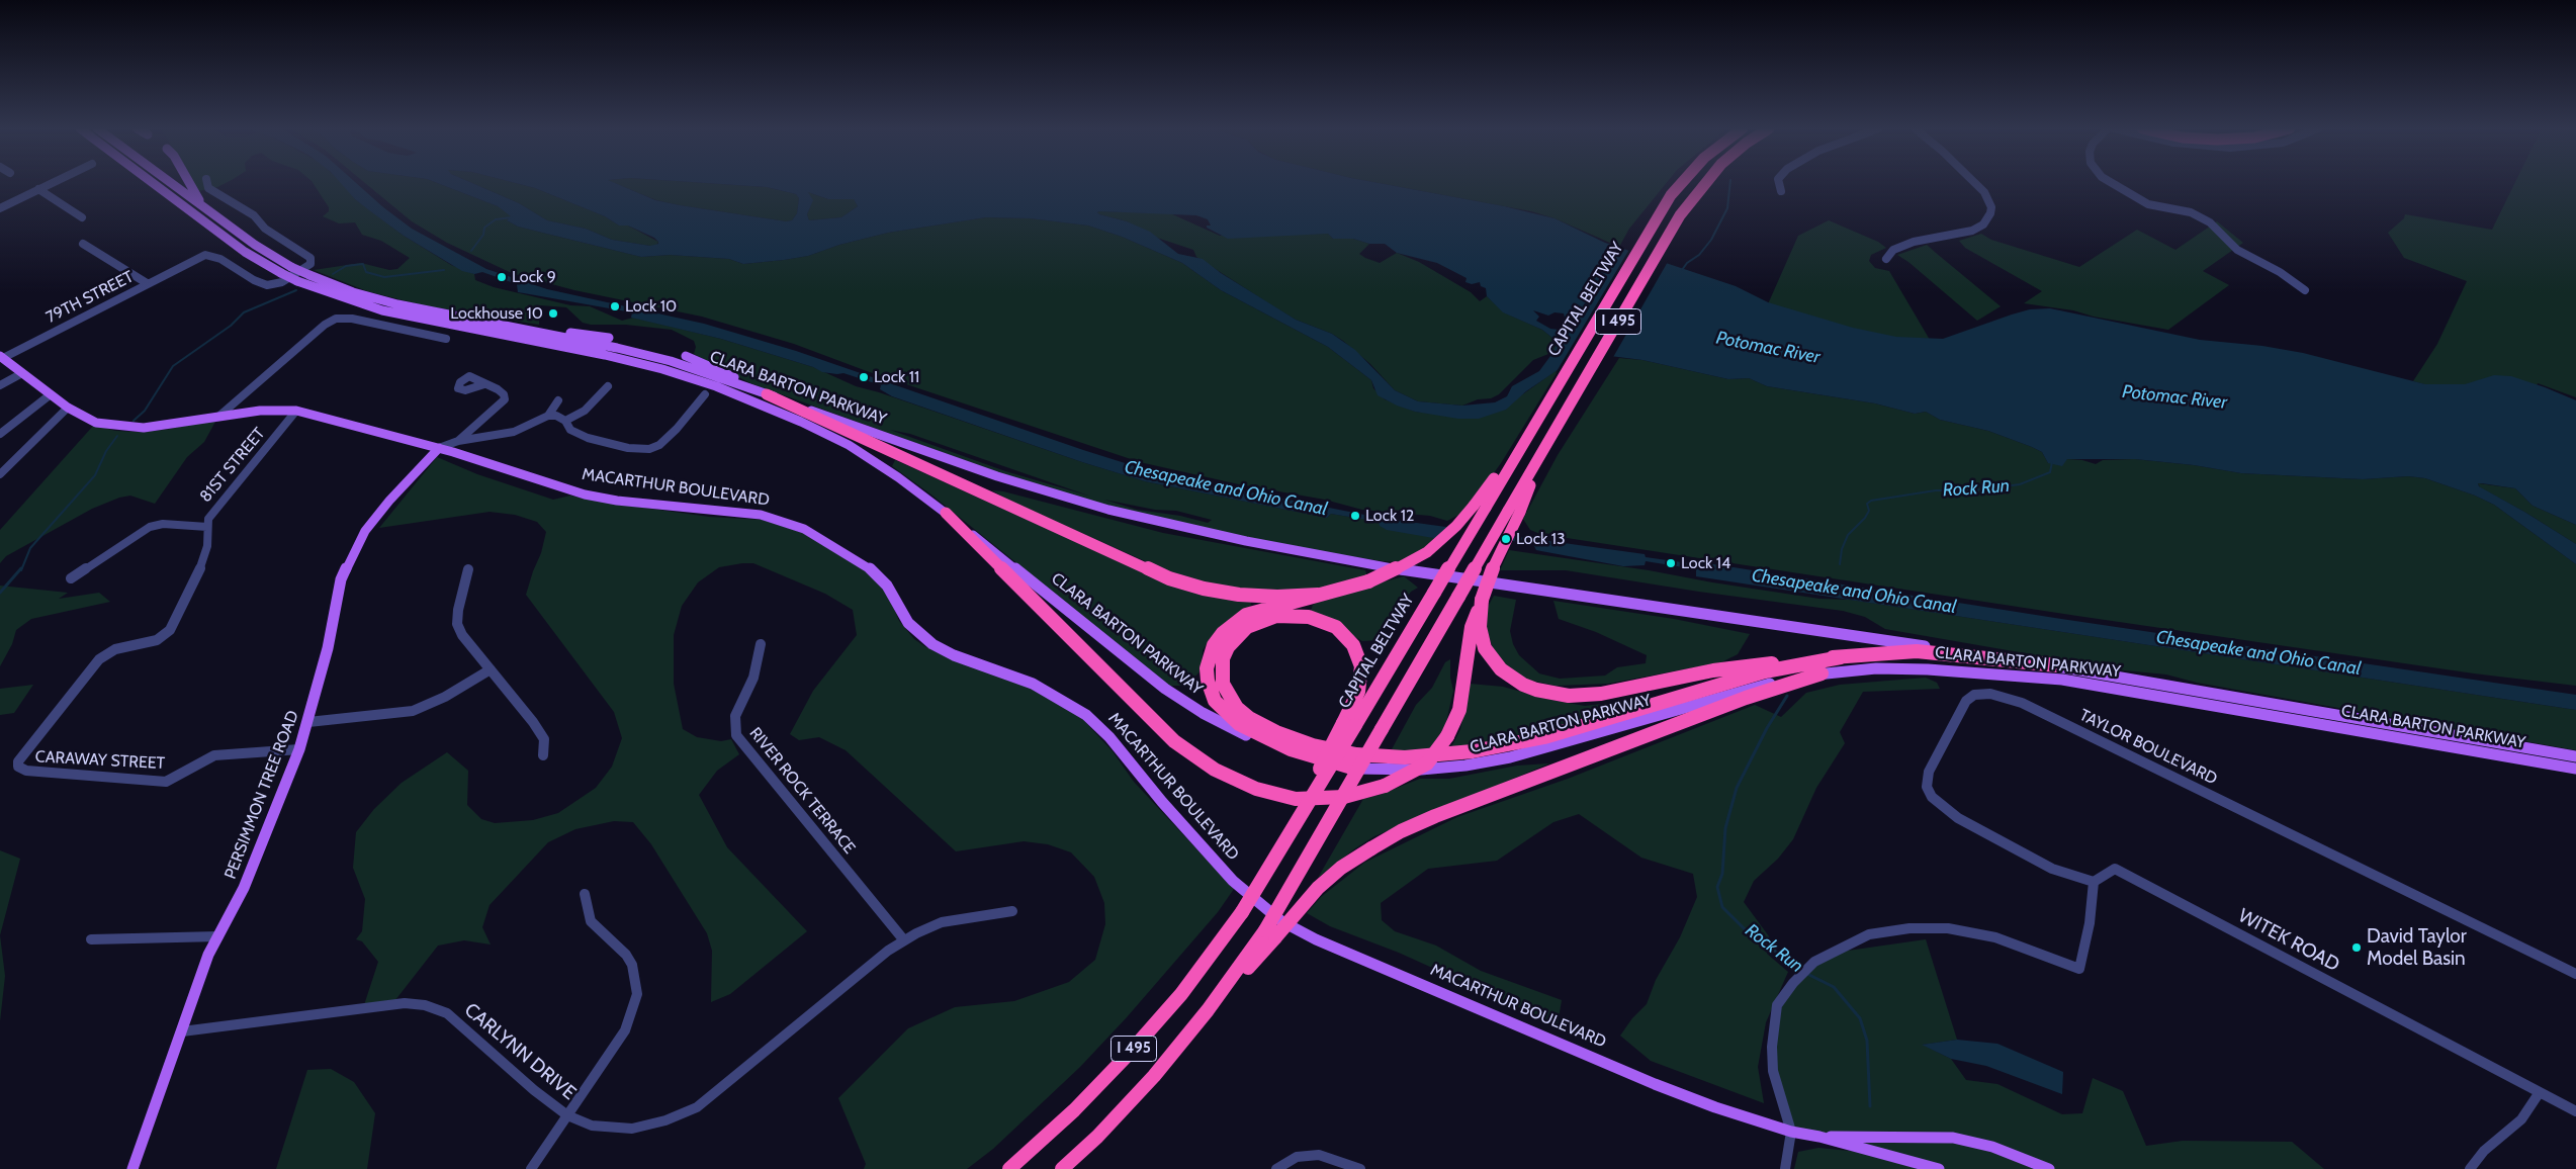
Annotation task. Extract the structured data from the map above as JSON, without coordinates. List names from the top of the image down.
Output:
{
  "streets": {
    "highway": ["CAPITAL BELTWAY", "I 495"],
    "main road": ["CLARA BARTON PARKWAY", "MACARTHUR BOULEVARD", "PERSIMMON TREE ROAD"],
    "street": [
      "79TH STREET",
      "81ST STREET",
      "TAYLOR BOULEVARD",
      "CARAWAY STREET",
      "RIVER ROCK TERRACE",
      "WITEK ROAD",
      "CARLYNN DRIVE"
    ]
  },
  "crossings": [
    ["79TH STREET", "MACARTHUR BOULEVARD"],
    ["81ST STREET", "MACARTHUR BOULEVARD"],
    ["81ST STREET", "CARAWAY STREET"],
    ["MACARTHUR BOULEVARD", "PERSIMMON TREE ROAD"],
    ["TAYLOR BOULEVARD", "WITEK ROAD"],
    ["CARAWAY STREET", "PERSIMMON TREE ROAD"],
    ["RIVER ROCK TERRACE", "CARLYNN DRIVE"],
    ["PERSIMMON TREE ROAD", "CARLYNN DRIVE"]
  ],
  "water": ["Potomac River", "Chesapeake and Ohio Canal", "Rock Run"],
  "places": [
    "Lock 9",
    "Lock 10",
    "Lockhouse 10",
    "Lock 11",
    "Lock 12",
    "Lock 13",
    "Lock 14",
    "David Taylor Model Basin"
  ]
}
